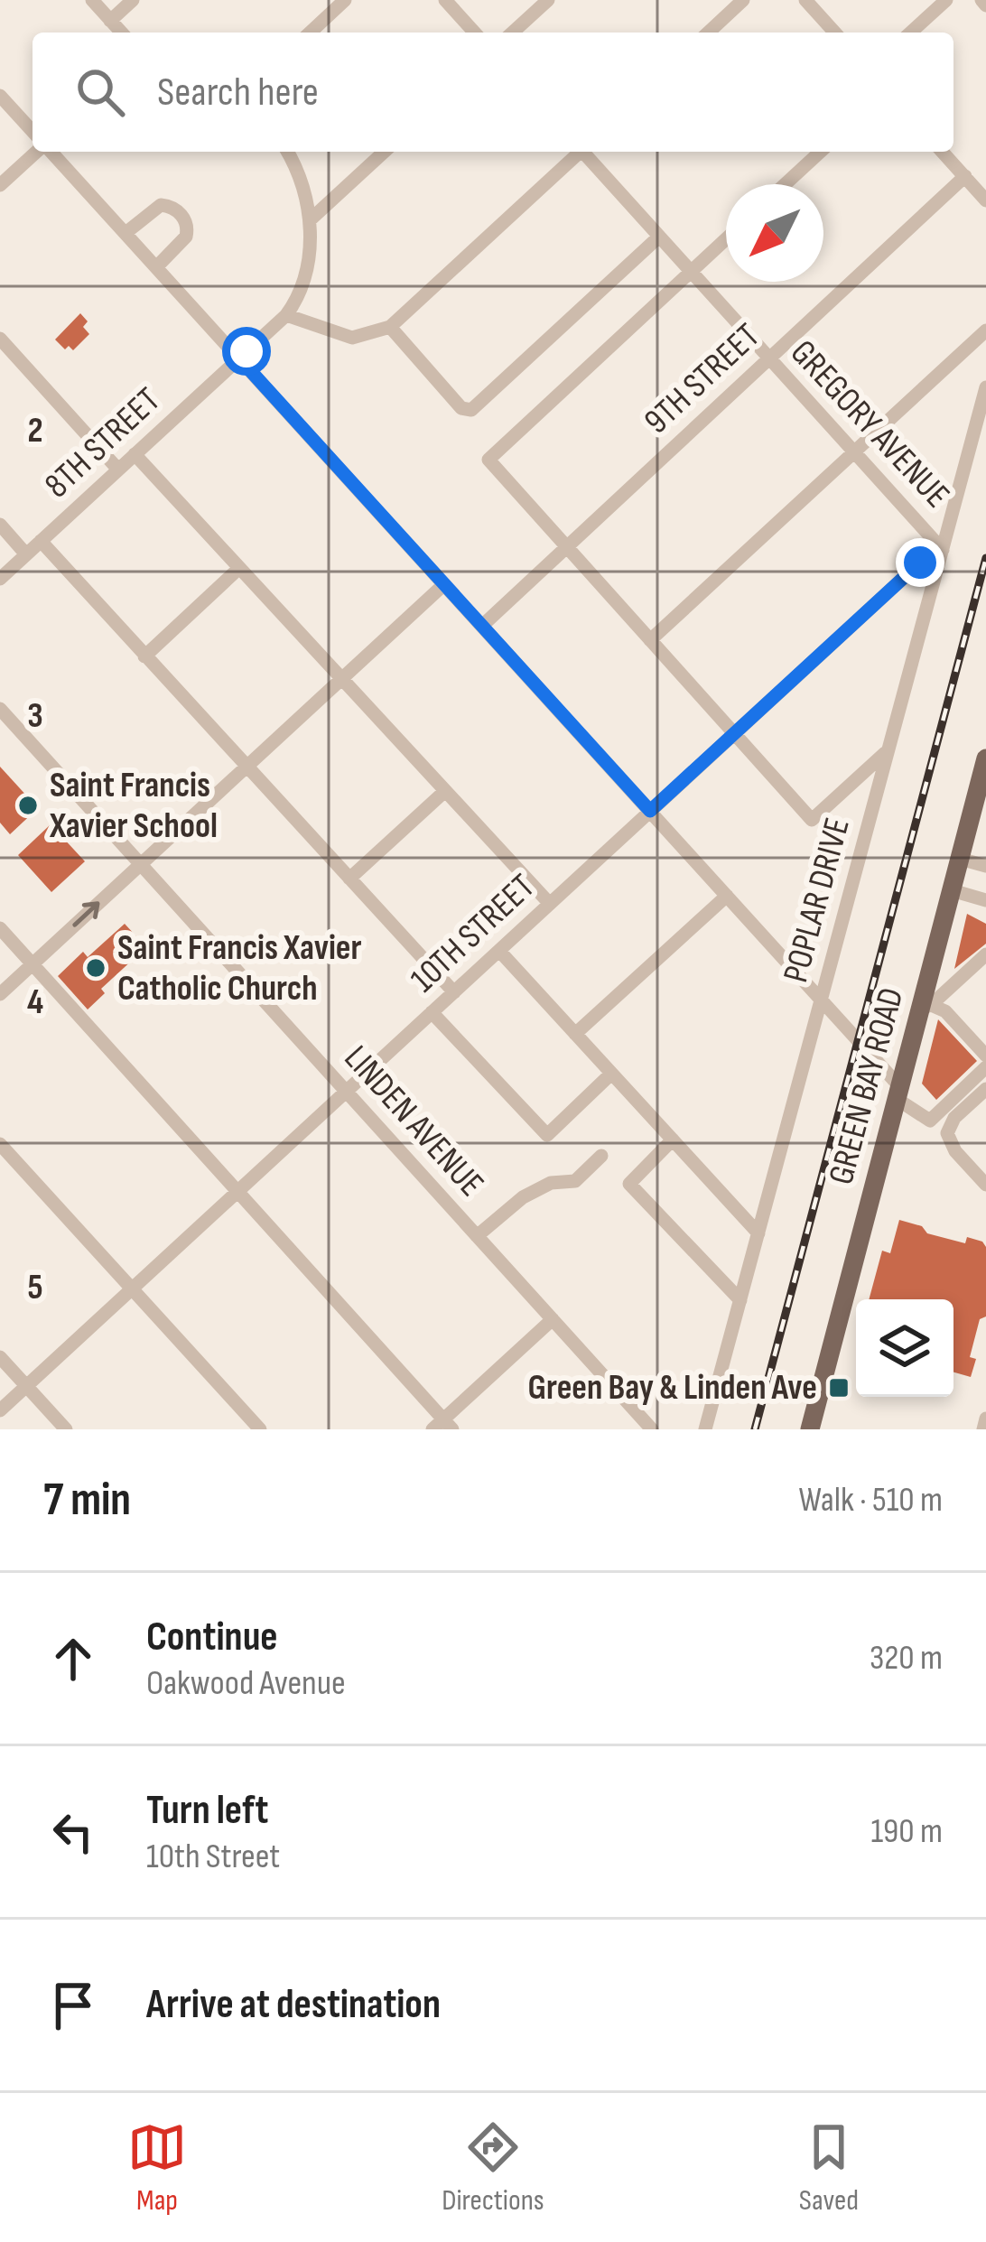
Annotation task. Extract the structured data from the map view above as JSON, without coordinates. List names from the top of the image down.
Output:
{
  "streets": {
    "main road": ["GREEN BAY ROAD"],
    "street": [
      "9TH STREET",
      "GREGORY AVENUE",
      "8TH STREET",
      "POPLAR DRIVE",
      "10TH STREET",
      "LINDEN AVENUE"
    ]
  },
  "crossings": [
    ["9TH STREET", "GREGORY AVENUE"],
    ["GREGORY AVENUE", "POPLAR DRIVE"],
    ["GREGORY AVENUE", "10TH STREET"],
    ["POPLAR DRIVE", "10TH STREET"],
    ["10TH STREET", "LINDEN AVENUE"]
  ],
  "places": {
    "other": ["Saint Francis Xavier School", "Saint Francis Xavier Catholic Church"],
    "transit": ["Green Bay & Linden Ave"]
  },
  "north": "bottom left",
  "page": {
    "search": "Search here",
    "heading": ["7 min", "Walk · 510 m"],
    "list": [
      ["Continue", "Oakwood Avenue", "320 m"],
      ["Turn left", "10th Street", "190 m"],
      "Arrive at destination"
    ],
    "nav": ["Map", "Directions", "Saved"]
  },
  "grid": {
    "rows": [
      "2",
      "3",
      "4",
      "5"
    ]
  }
}
